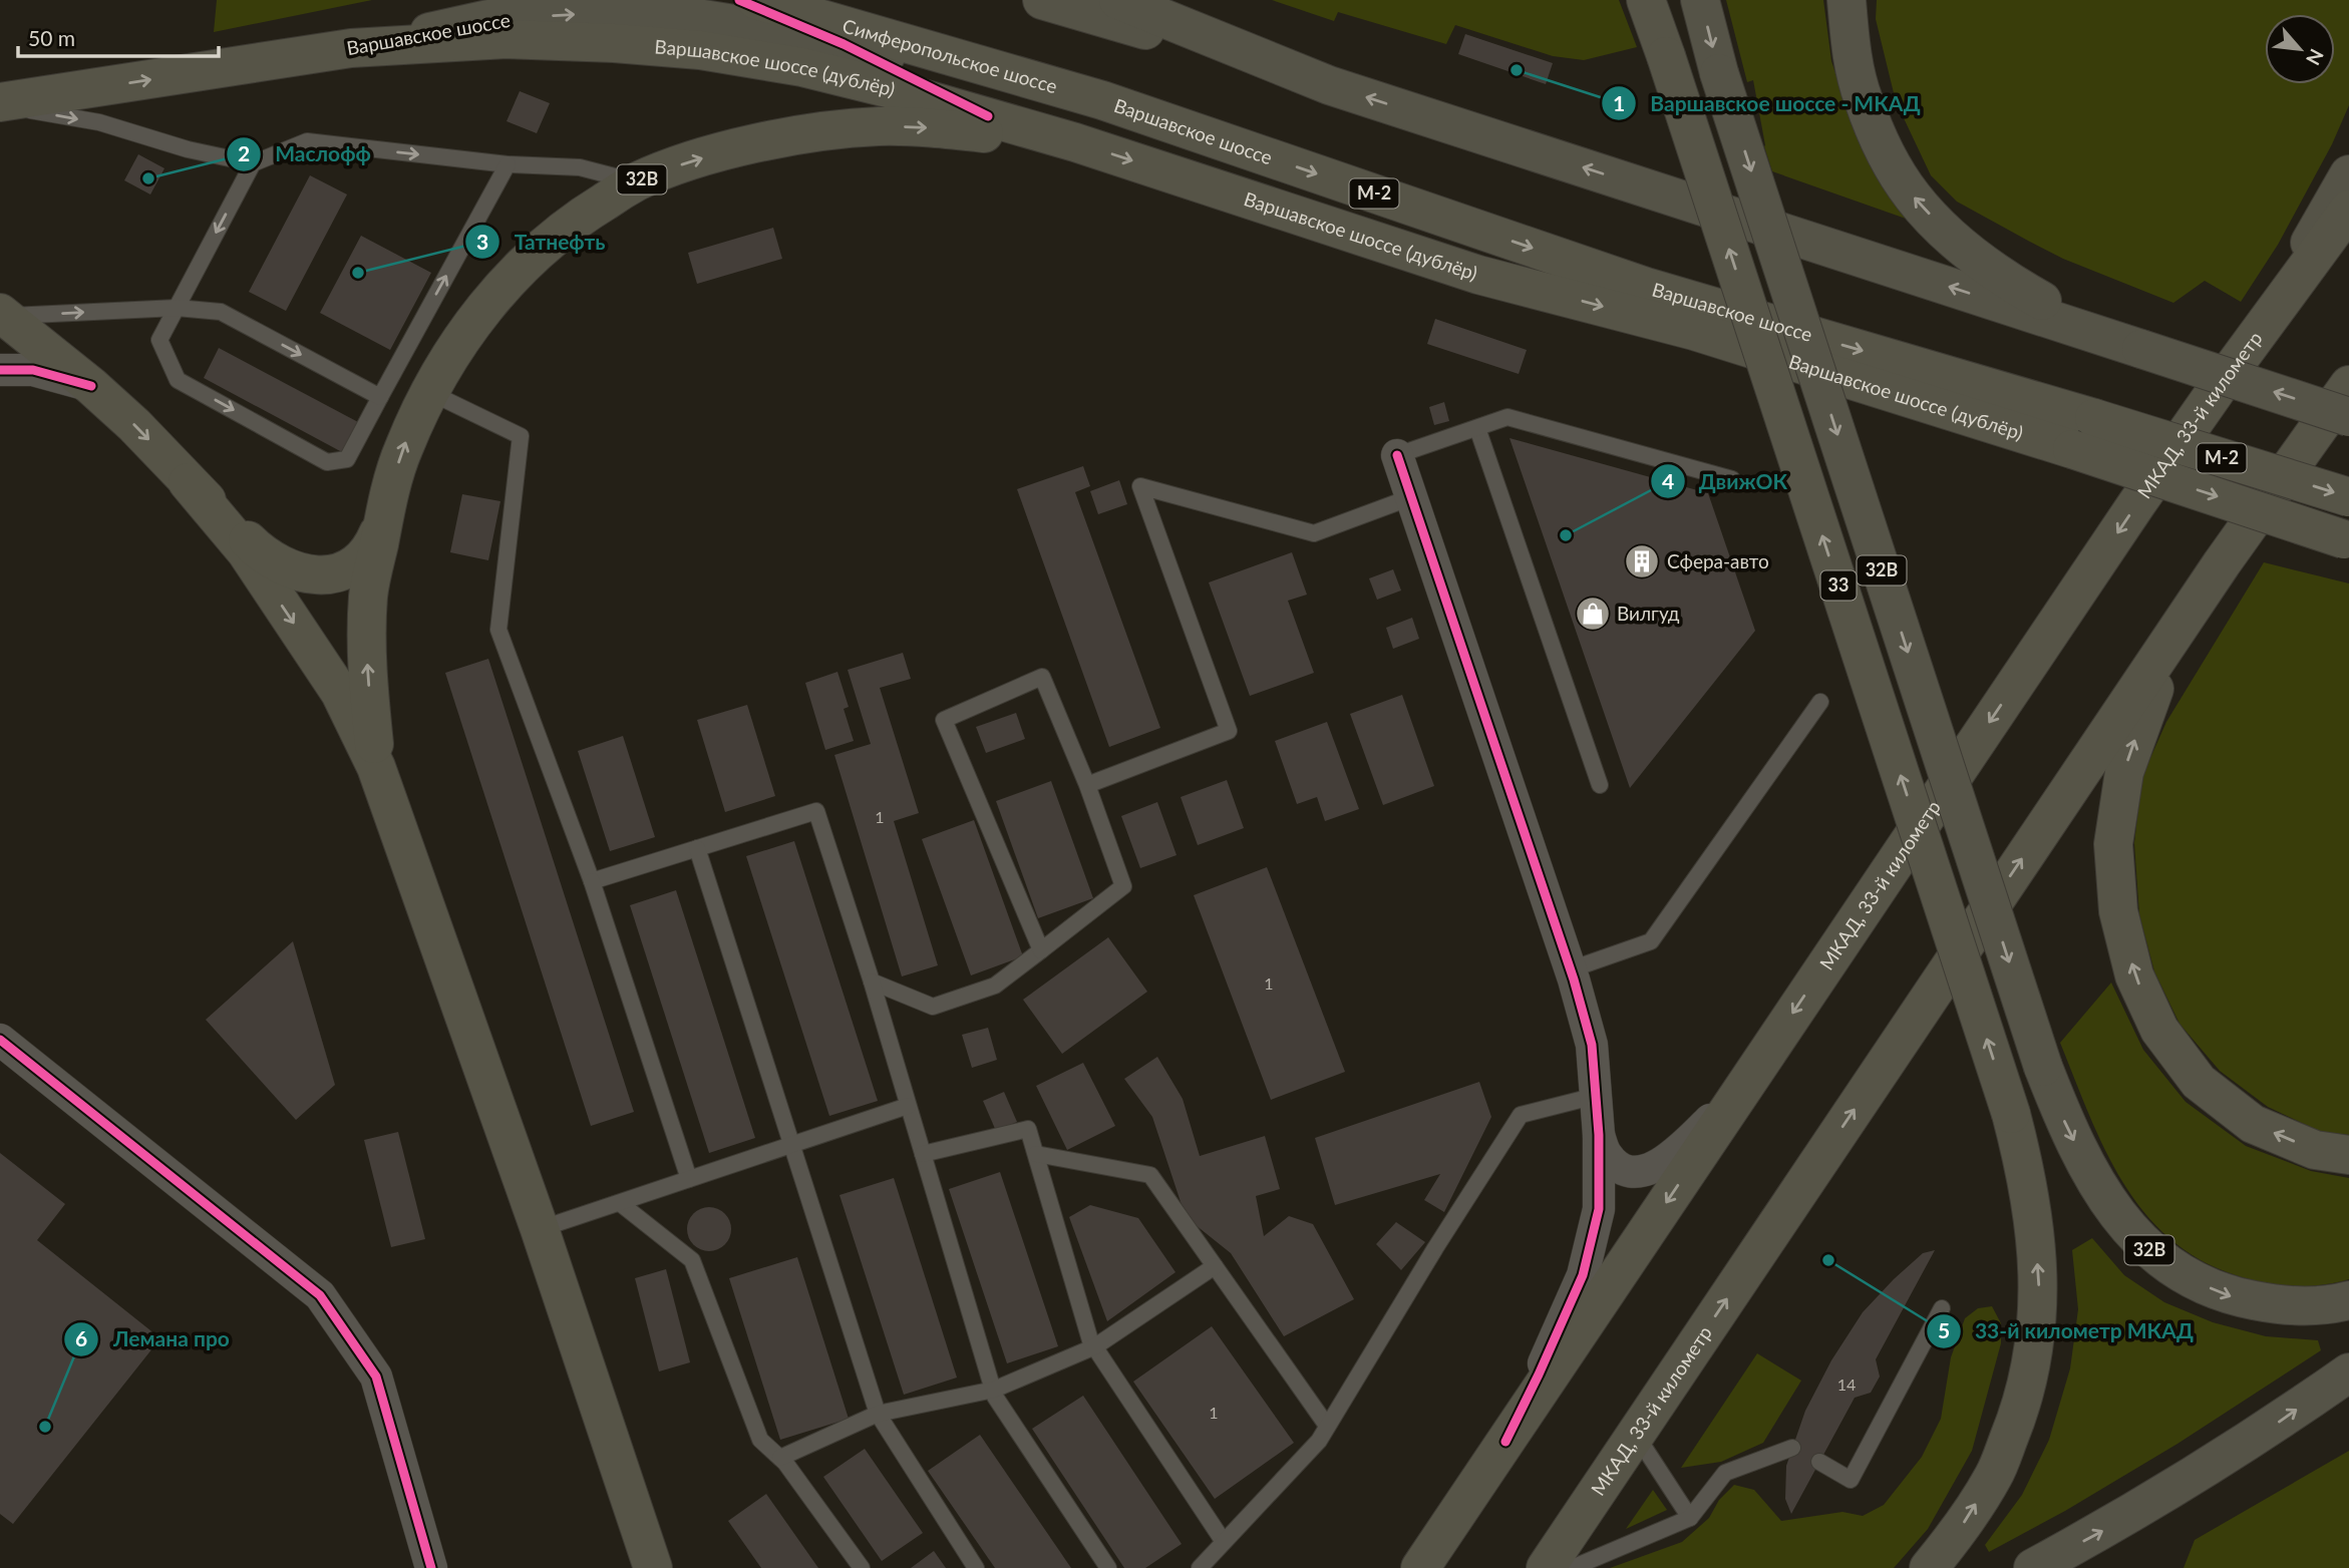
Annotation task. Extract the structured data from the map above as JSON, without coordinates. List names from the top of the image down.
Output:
{
  "streets": {
    "highway": [
      "Варшавское шоссе",
      "Симферопольское шоссе",
      "Варшавское шоссе (дублёр)",
      "32B",
      "М-2",
      "МКАД, 33-й километр",
      "33"
    ]
  },
  "crossings": [
    ["Варшавское шоссе", "Симферопольское шоссе"],
    ["Варшавское шоссе", "Варшавское шоссе (дублёр)"],
    ["Варшавское шоссе (дублёр)", "32B"]
  ],
  "one_way": ["Варшавское шоссе (дублёр)"],
  "places": {
    "other": [
      "Варшавское шоссе - МКАД",
      "Маслофф",
      "Татнефть",
      "ДвижОК",
      "33-й километр МКАД",
      "Лемана про"
    ],
    "building": ["Сфера-авто"],
    "shop": ["Вилгуд"]
  },
  "house_numbers": [
    "1",
    "1",
    "14",
    "1"
  ],
  "scale_bar": "50 m",
  "north": "bottom right"
}
